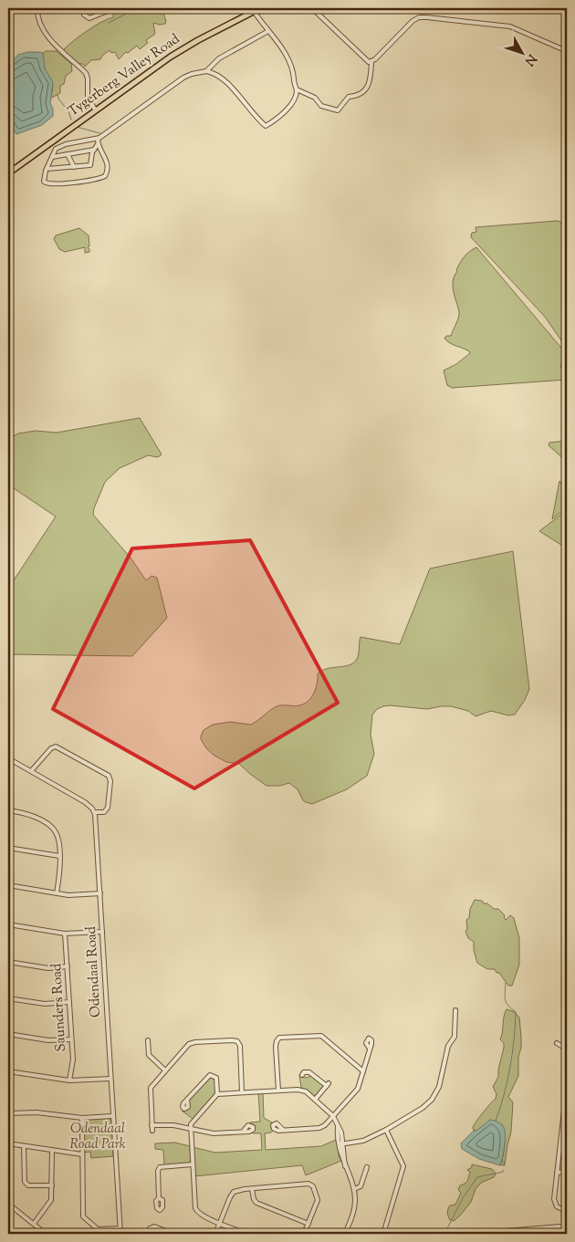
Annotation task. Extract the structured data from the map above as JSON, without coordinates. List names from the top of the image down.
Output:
{
  "streets": {
    "main road": ["Tygerberg Valley Road"],
    "street": ["Odendaal Road", "Saunders Road"]
  },
  "parks": ["Odendaal Road Park"],
  "north": "bottom right"
}
